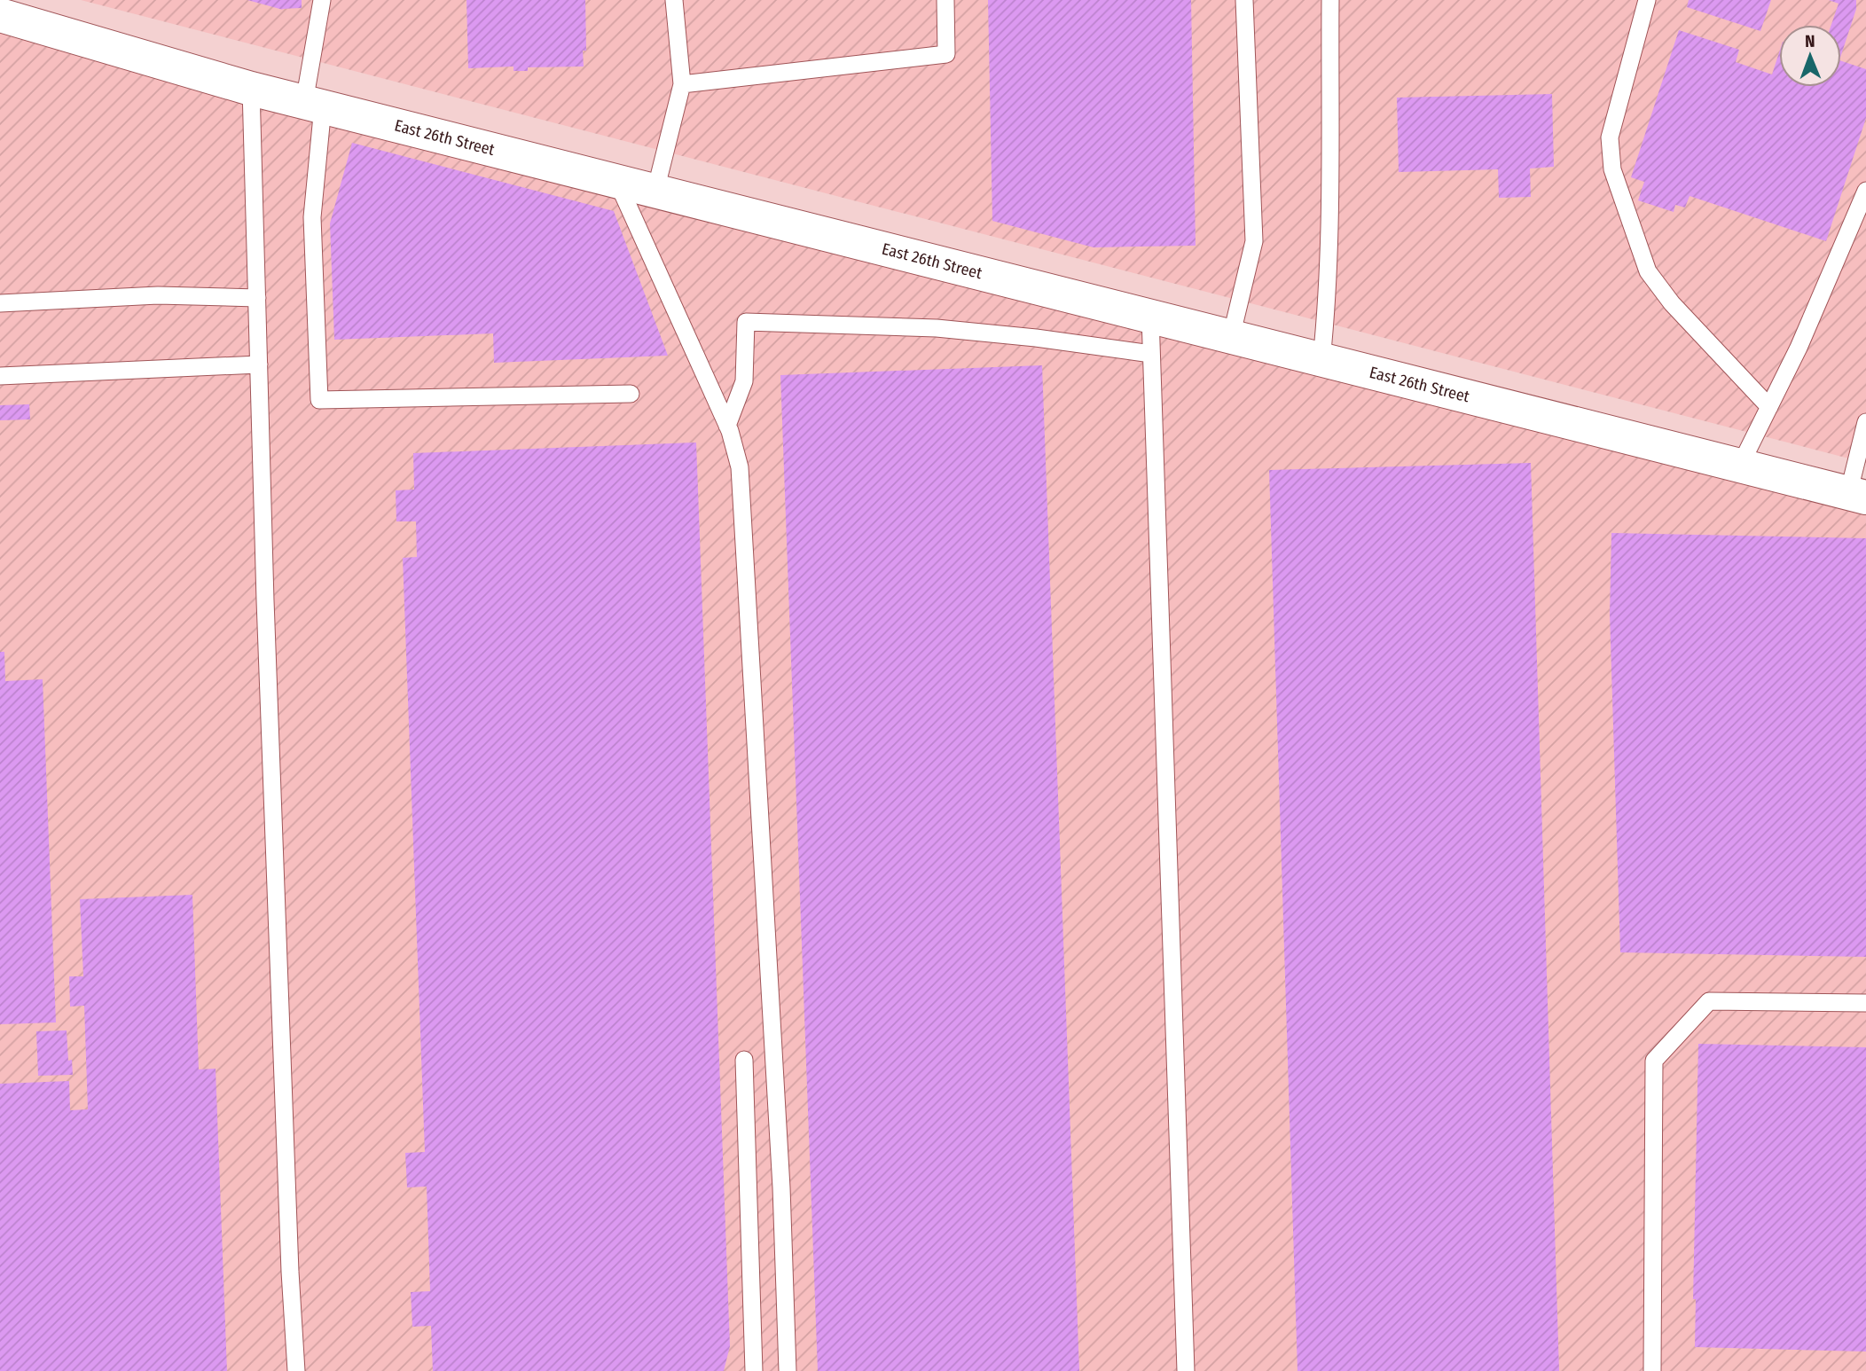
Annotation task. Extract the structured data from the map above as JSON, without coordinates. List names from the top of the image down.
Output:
{
  "streets": {
    "street": ["East 26th Street"]
  },
  "north": "top"
}
